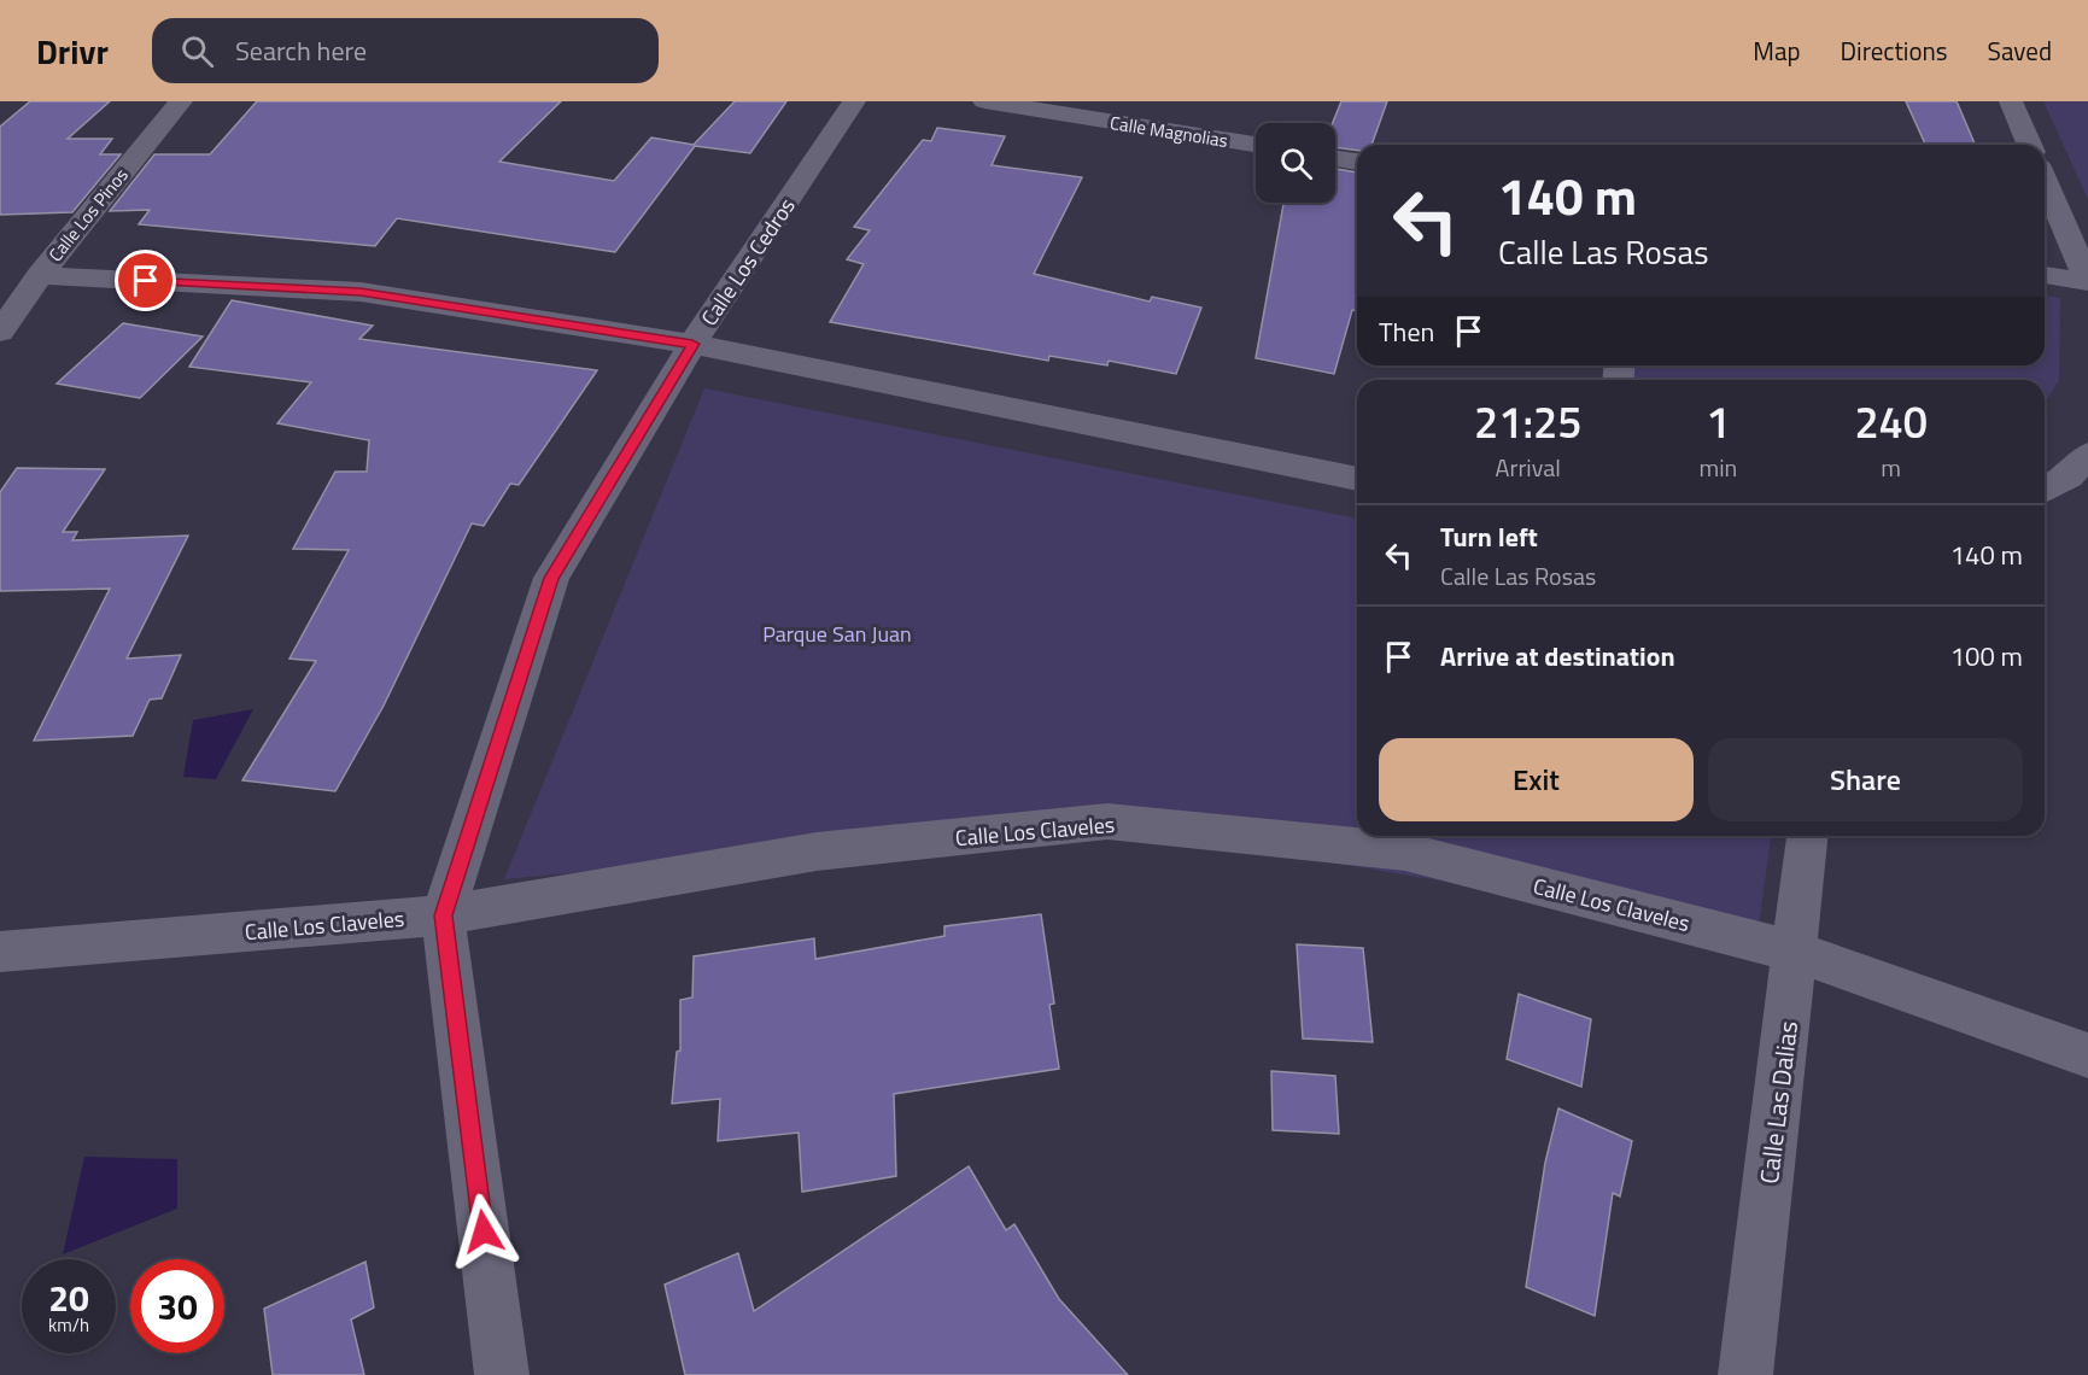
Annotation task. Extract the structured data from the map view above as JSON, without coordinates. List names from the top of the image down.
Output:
{
  "streets": {
    "street": [
      "Calle Magnolias",
      "Calle Los Pinos",
      "Calle Los Cedros",
      "Calle Los Claveles",
      "Calle Las Dalias"
    ]
  },
  "crossings": [
    ["Calle Los Cedros", "Calle Los Claveles"],
    ["Calle Los Claveles", "Calle Las Dalias"]
  ],
  "parks": ["Parque San Juan"],
  "page": {
    "header": "Drivr",
    "search": "Search here",
    "nav": ["Map", "Directions", "Saved"],
    "turn": ["140 m", "Calle Las Rosas"],
    "then": "Then",
    "eta": [
      "21:25",
      "Arrival",
      "1",
      "min",
      "240",
      "m"
    ],
    "list": [
      {
        "name": "Turn left",
        "note": "Calle Las Rosas",
        "value": "140 m"
      },
      {
        "name": "Arrive at destination",
        "value": "100 m"
      }
    ],
    "buttons": ["Exit", "Share"],
    "speed": "20 km/h",
    "limit": "30"
  }
}
